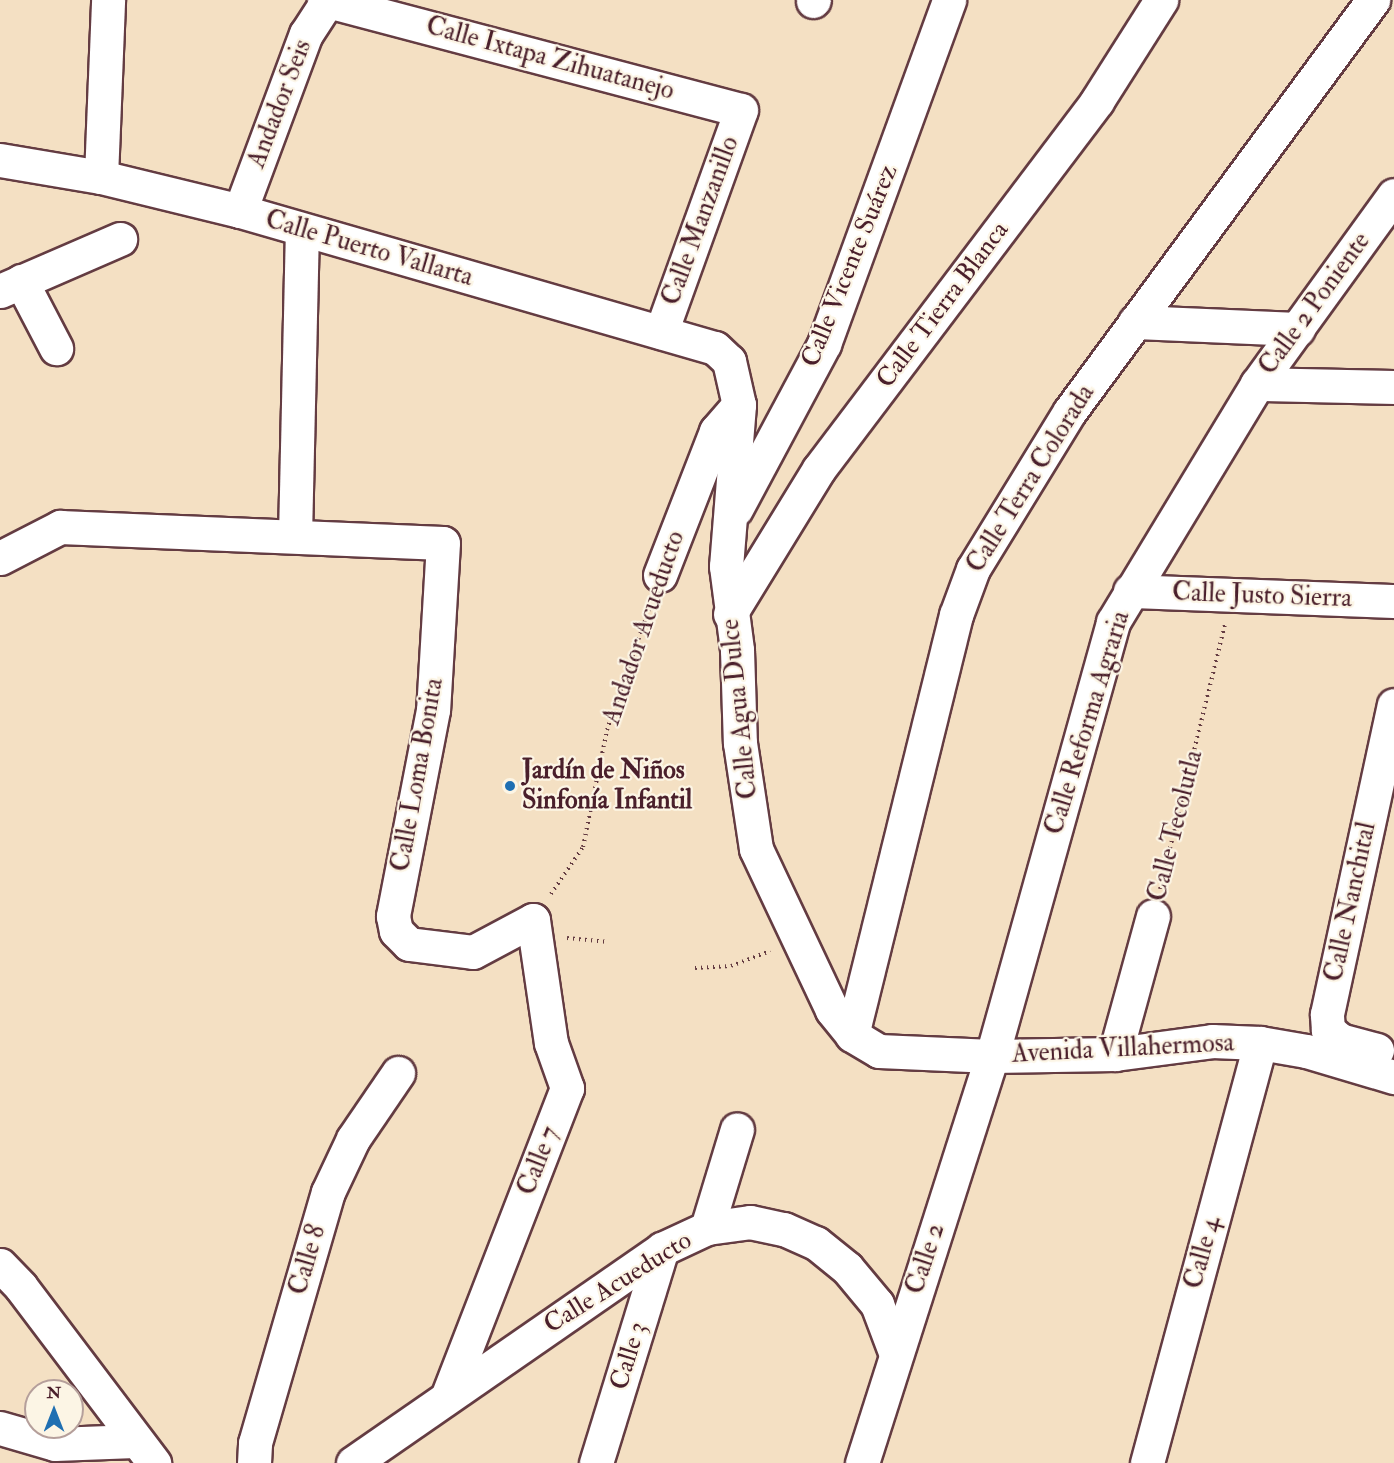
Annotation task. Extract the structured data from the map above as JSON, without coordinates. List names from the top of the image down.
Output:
{
  "streets": {
    "street": [
      "Calle Ixtapa Zihuatanejo",
      "Andador Seis",
      "Calle Manzanillo",
      "Calle Puerto Vallarta",
      "Calle Vicente Suárez",
      "Calle 2 Poniente",
      "Calle Tierra Blanca",
      "Calle Terra Colorada",
      "Calle Justo Sierra",
      "Andador Acueducto",
      "Calle Agua Dulce",
      "Calle Reforma Agraria",
      "Calle Loma Bonita",
      "Calle Tecolutla",
      "Calle Nanchital",
      "Avenida Villahermosa",
      "Calle 7",
      "Calle 4",
      "Calle 2",
      "Calle 8",
      "Calle Acueducto",
      "Calle 3"
    ]
  },
  "crossings": [
    ["Calle Ixtapa Zihuatanejo", "Andador Seis"],
    ["Calle Ixtapa Zihuatanejo", "Calle Manzanillo"],
    ["Andador Seis", "Calle Puerto Vallarta"],
    ["Calle Manzanillo", "Calle Puerto Vallarta"],
    ["Calle Puerto Vallarta", "Calle Agua Dulce"],
    ["Calle Vicente Suárez", "Calle Agua Dulce"],
    ["Calle 2 Poniente", "Calle Reforma Agraria"],
    ["Calle Tierra Blanca", "Calle Agua Dulce"],
    ["Calle Terra Colorada", "Calle Agua Dulce"],
    ["Calle Terra Colorada", "Avenida Villahermosa"],
    ["Calle Justo Sierra", "Calle Reforma Agraria"],
    ["Calle Justo Sierra", "Calle Tecolutla"],
    ["Andador Acueducto", "Calle Agua Dulce"],
    ["Andador Acueducto", "Calle Loma Bonita"],
    ["Andador Acueducto", "Calle 7"],
    ["Calle Agua Dulce", "Avenida Villahermosa"],
    ["Calle Reforma Agraria", "Avenida Villahermosa"],
    ["Calle Reforma Agraria", "Calle 2"],
    ["Calle Loma Bonita", "Calle 7"],
    ["Calle Tecolutla", "Avenida Villahermosa"],
    ["Avenida Villahermosa", "Calle 4"],
    ["Avenida Villahermosa", "Calle 2"],
    ["Calle 7", "Calle Acueducto"],
    ["Calle 2", "Calle Acueducto"],
    ["Calle Acueducto", "Calle 3"]
  ],
  "places": ["Jardín de Niños Sinfonía Infantil"],
  "north": "top"
}
